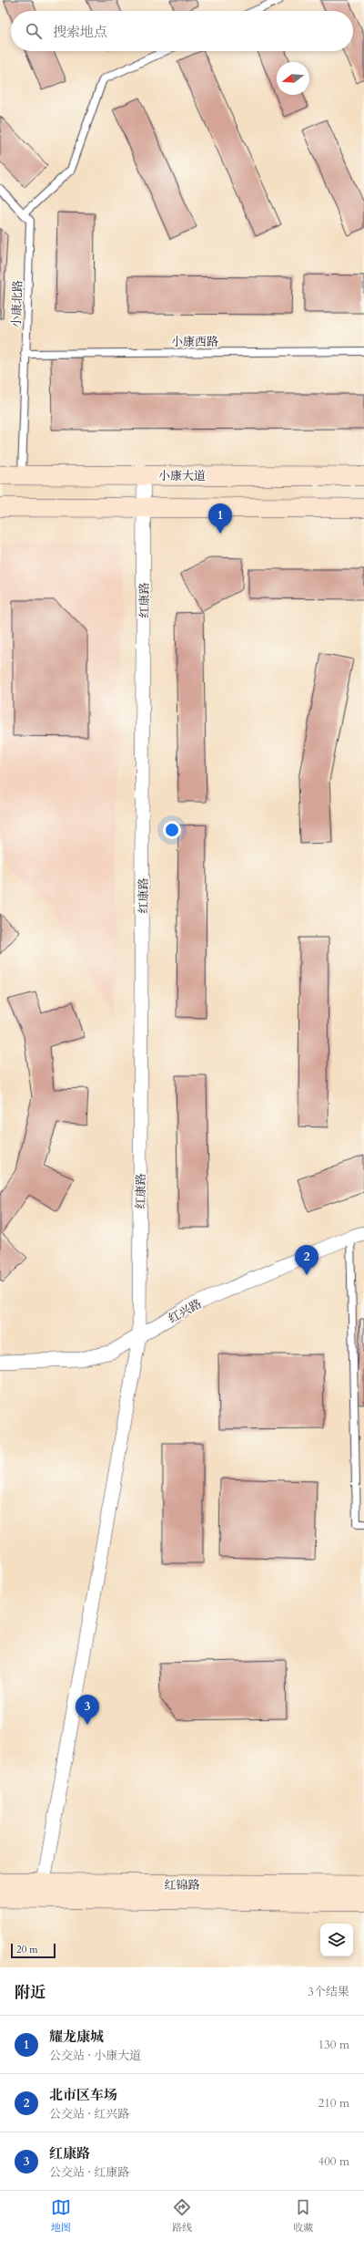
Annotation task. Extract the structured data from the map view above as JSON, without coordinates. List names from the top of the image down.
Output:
{
  "streets": {
    "main road": ["小康大道", "红锦路"],
    "street": ["红康路", "红兴路"],
    "lane": ["小康北路", "小康西路"]
  },
  "crossings": [
    ["小康北路", "小康西路"],
    ["小康北路", "小康大道"],
    ["小康大道", "红康路"],
    ["红康路", "红兴路"],
    ["红康路", "红锦路"]
  ],
  "scale_bar": "20 m",
  "north": "left",
  "page": {
    "search": "搜索地点",
    "pins": ["1", "2", "3"],
    "scale": "20 m",
    "heading": ["附近", "3个结果"],
    "list": [
      {
        "mark": "1",
        "name": "耀龙康城",
        "note": "公交站 · 小康大道",
        "value": "130 m"
      },
      {
        "mark": "2",
        "name": "北市区车场",
        "note": "公交站 · 红兴路",
        "value": "210 m"
      },
      {
        "mark": "3",
        "name": "红康路",
        "note": "公交站 · 红康路",
        "value": "400 m"
      }
    ],
    "nav": ["地图", "路线", "收藏"]
  }
}
